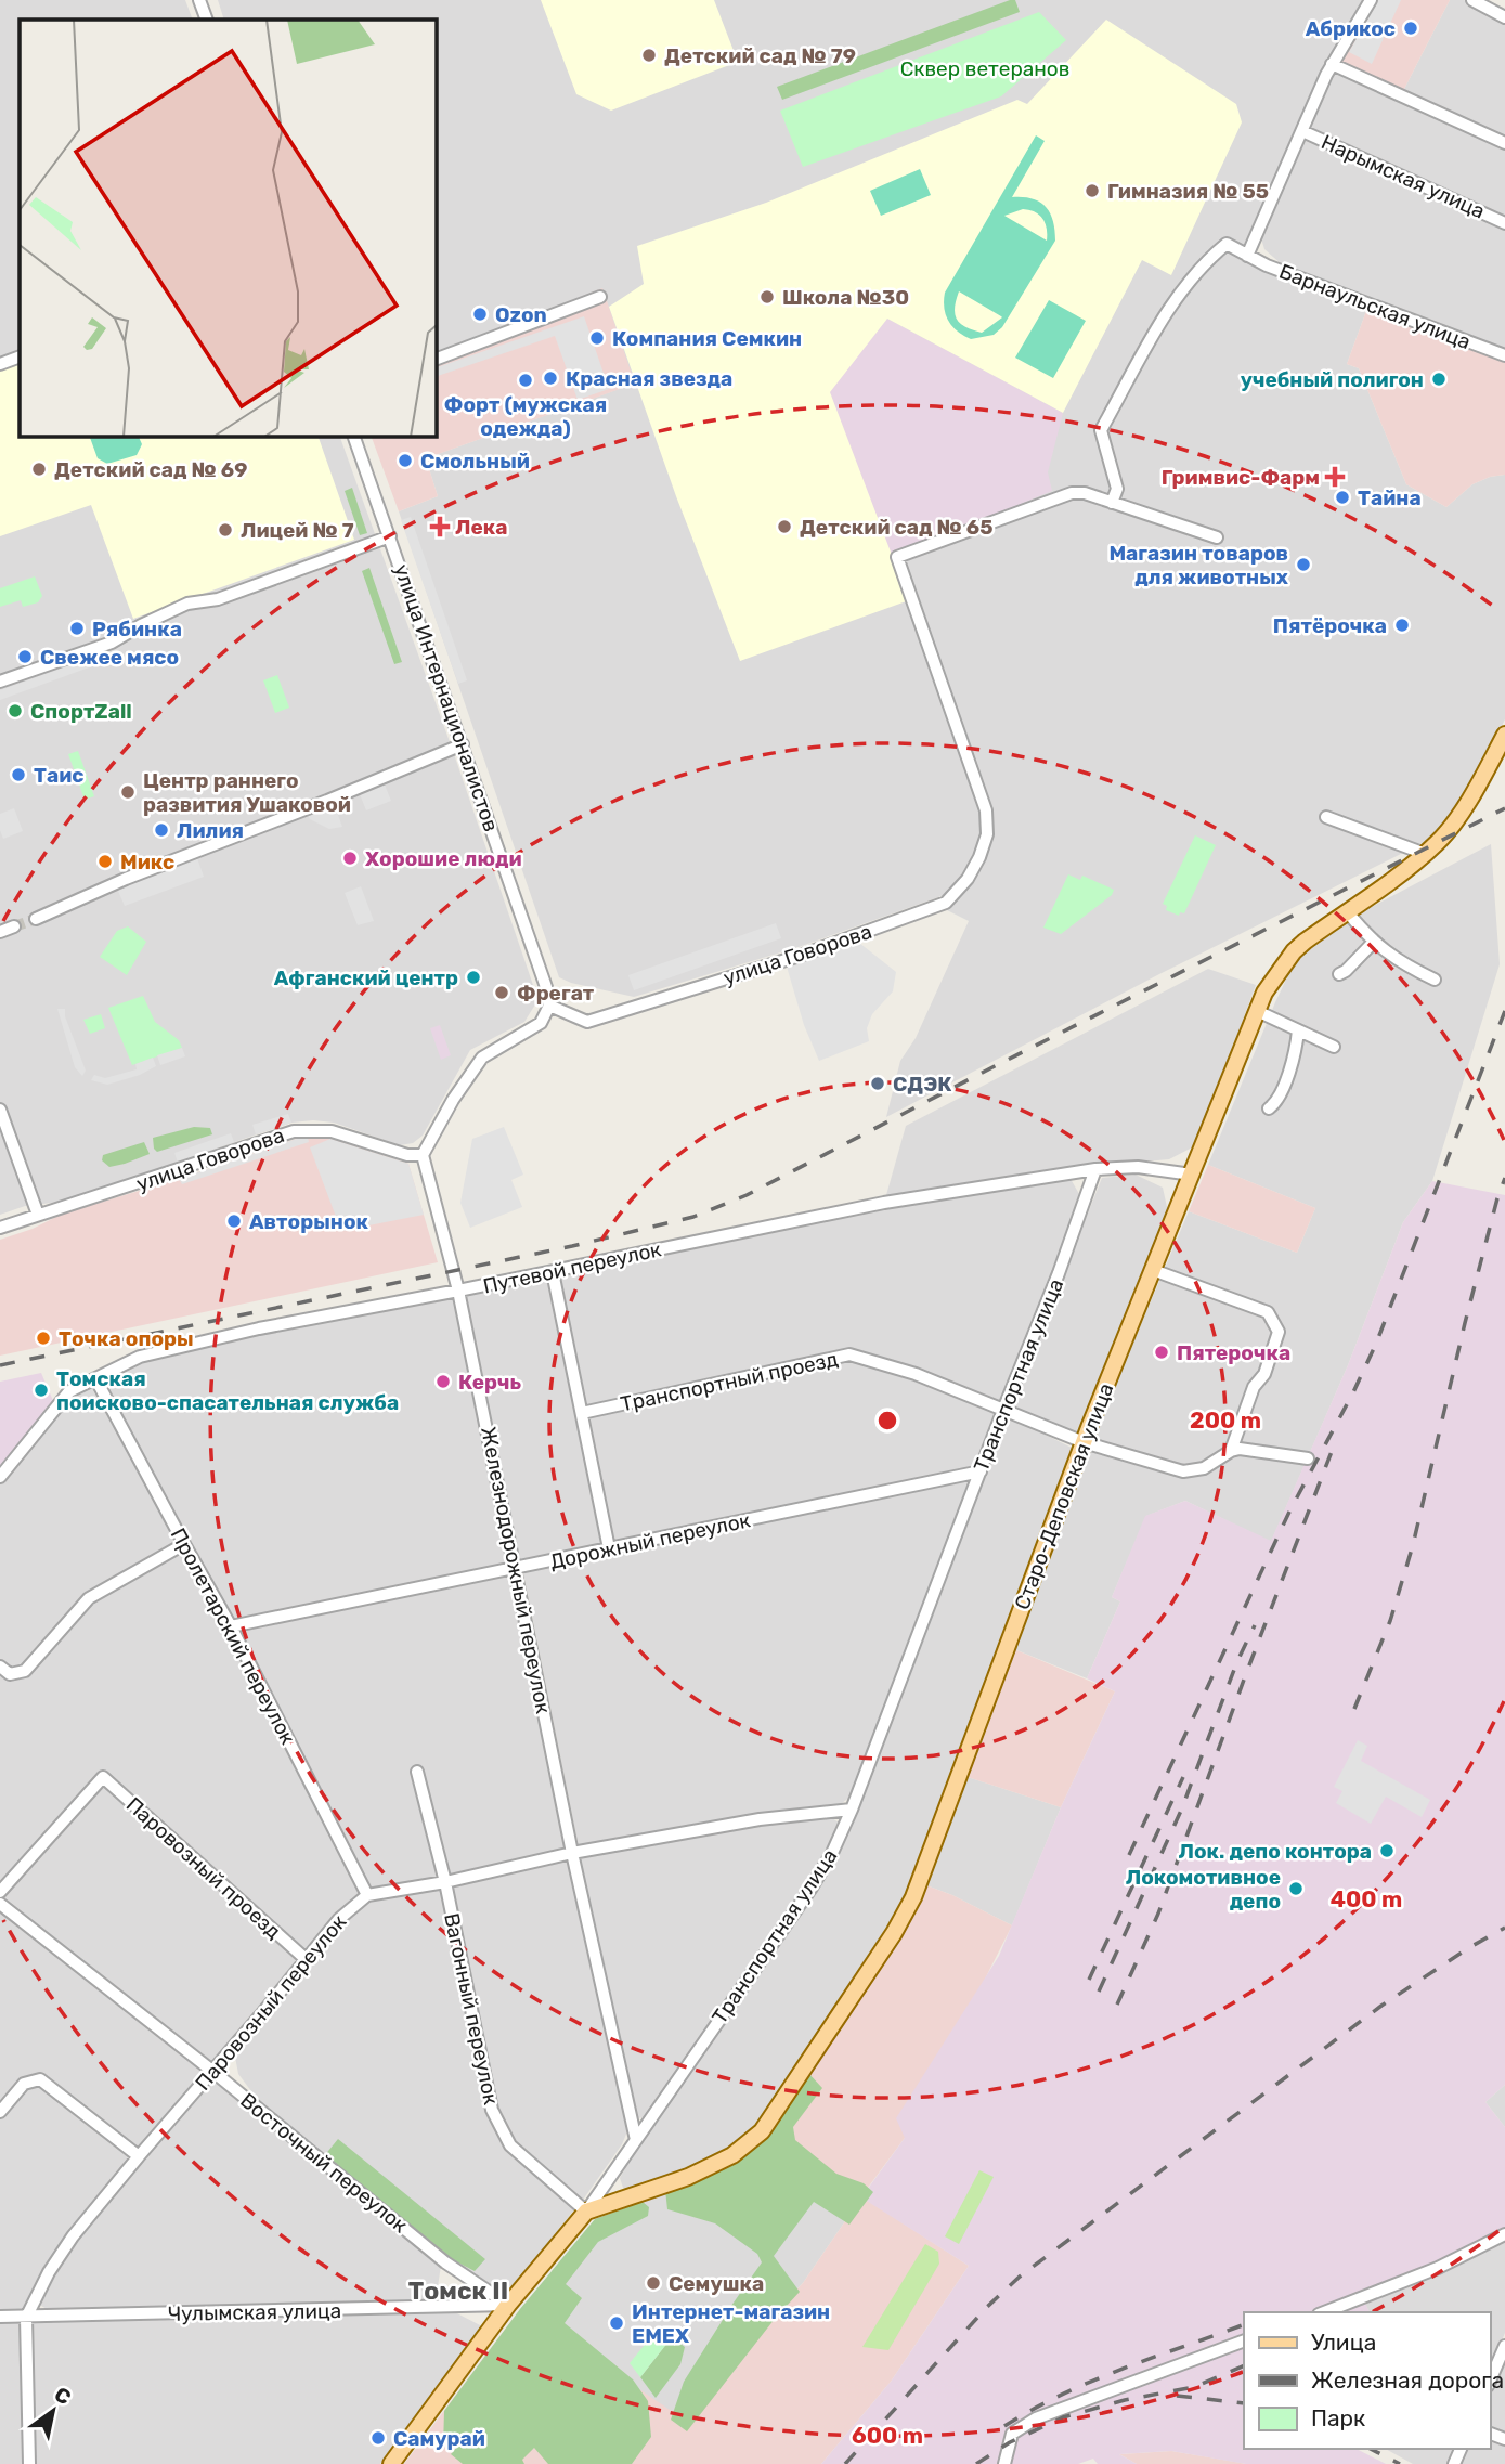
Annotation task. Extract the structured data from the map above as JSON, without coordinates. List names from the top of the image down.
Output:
{
  "streets": {
    "main road": ["Транспортная улица", "Старо-Деповская улица"],
    "street": [
      "Нарымская улица",
      "Барнаульская улица",
      "улица Интернационалистов",
      "улица Говорова",
      "Путевой переулок",
      "Транспортный проезд",
      "Дорожный переулок",
      "Железнодорожный переулок",
      "Пролетарский переулок",
      "Паровозный проезд",
      "Паровозный переулок",
      "Вагонный переулок",
      "Восточный переулок",
      "Чулымская улица"
    ]
  },
  "crossings": [
    ["Барнаульская улица", "улица Говорова"],
    ["улица Интернационалистов", "улица Говорова"],
    ["улица Говорова", "Железнодорожный переулок"],
    ["Путевой переулок", "Транспортная улица"],
    ["Путевой переулок", "Старо-Деповская улица"],
    ["Путевой переулок", "Железнодорожный переулок"],
    ["Путевой переулок", "Пролетарский переулок"],
    ["Транспортная улица", "Транспортный проезд"],
    ["Транспортная улица", "Старо-Деповская улица"],
    ["Транспортная улица", "Дорожный переулок"],
    ["Транспортная улица", "Железнодорожный переулок"],
    ["Транспортная улица", "Вагонный переулок"],
    ["Транспортная улица", "Восточный переулок"],
    ["Транспортная улица", "Чулымская улица"],
    ["Транспортный проезд", "Старо-Деповская улица"],
    ["Старо-Деповская улица", "Вагонный переулок"],
    ["Дорожный переулок", "Железнодорожный переулок"],
    ["Дорожный переулок", "Пролетарский переулок"],
    ["Пролетарский переулок", "Паровозный переулок"],
    ["Паровозный проезд", "Паровозный переулок"],
    ["Паровозный переулок", "Восточный переулок"],
    ["Паровозный переулок", "Чулымская улица"],
    ["Восточный переулок", "Чулымская улица"]
  ],
  "districts": ["Томск II"],
  "parks": ["Сквер ветеранов"],
  "places": {
    "other": [
      "Абрикос",
      "Детский сад № 79",
      "Гимназия № 55",
      "Школа №30",
      "Ozon",
      "Компания Семкин",
      "Красная звезда",
      "учебный полигон",
      "Форт (мужская одежда)",
      "Смольный",
      "Детский сад № 69",
      "Тайна",
      "Детский сад № 65",
      "Лицей № 7",
      "Магазин товаров для животных",
      "Пятёрочка",
      "Рябинка",
      "Свежее мясо",
      "СпортZall",
      "Таис",
      "Центр раннего развития Ушаковой",
      "Лилия",
      "Хорошие люди",
      "Микс",
      "Афганский центр",
      "Фрегат",
      "СДЭК",
      "Авторынок",
      "Точка опоры",
      "Пятерочка",
      "Керчь",
      "Томская поисково-спасательная служба",
      "Лок. депо контора",
      "Локомотивное депо",
      "Семушка",
      "Интернет-магазин EMEX",
      "Самурай"
    ],
    "health": ["Гримвис-Фарм", "Лека"]
  },
  "legend": ["Улица", "Железная дорога", "Парк"],
  "north": "top right",
  "rings": ["200 m", "400 m", "600 m"]
}
